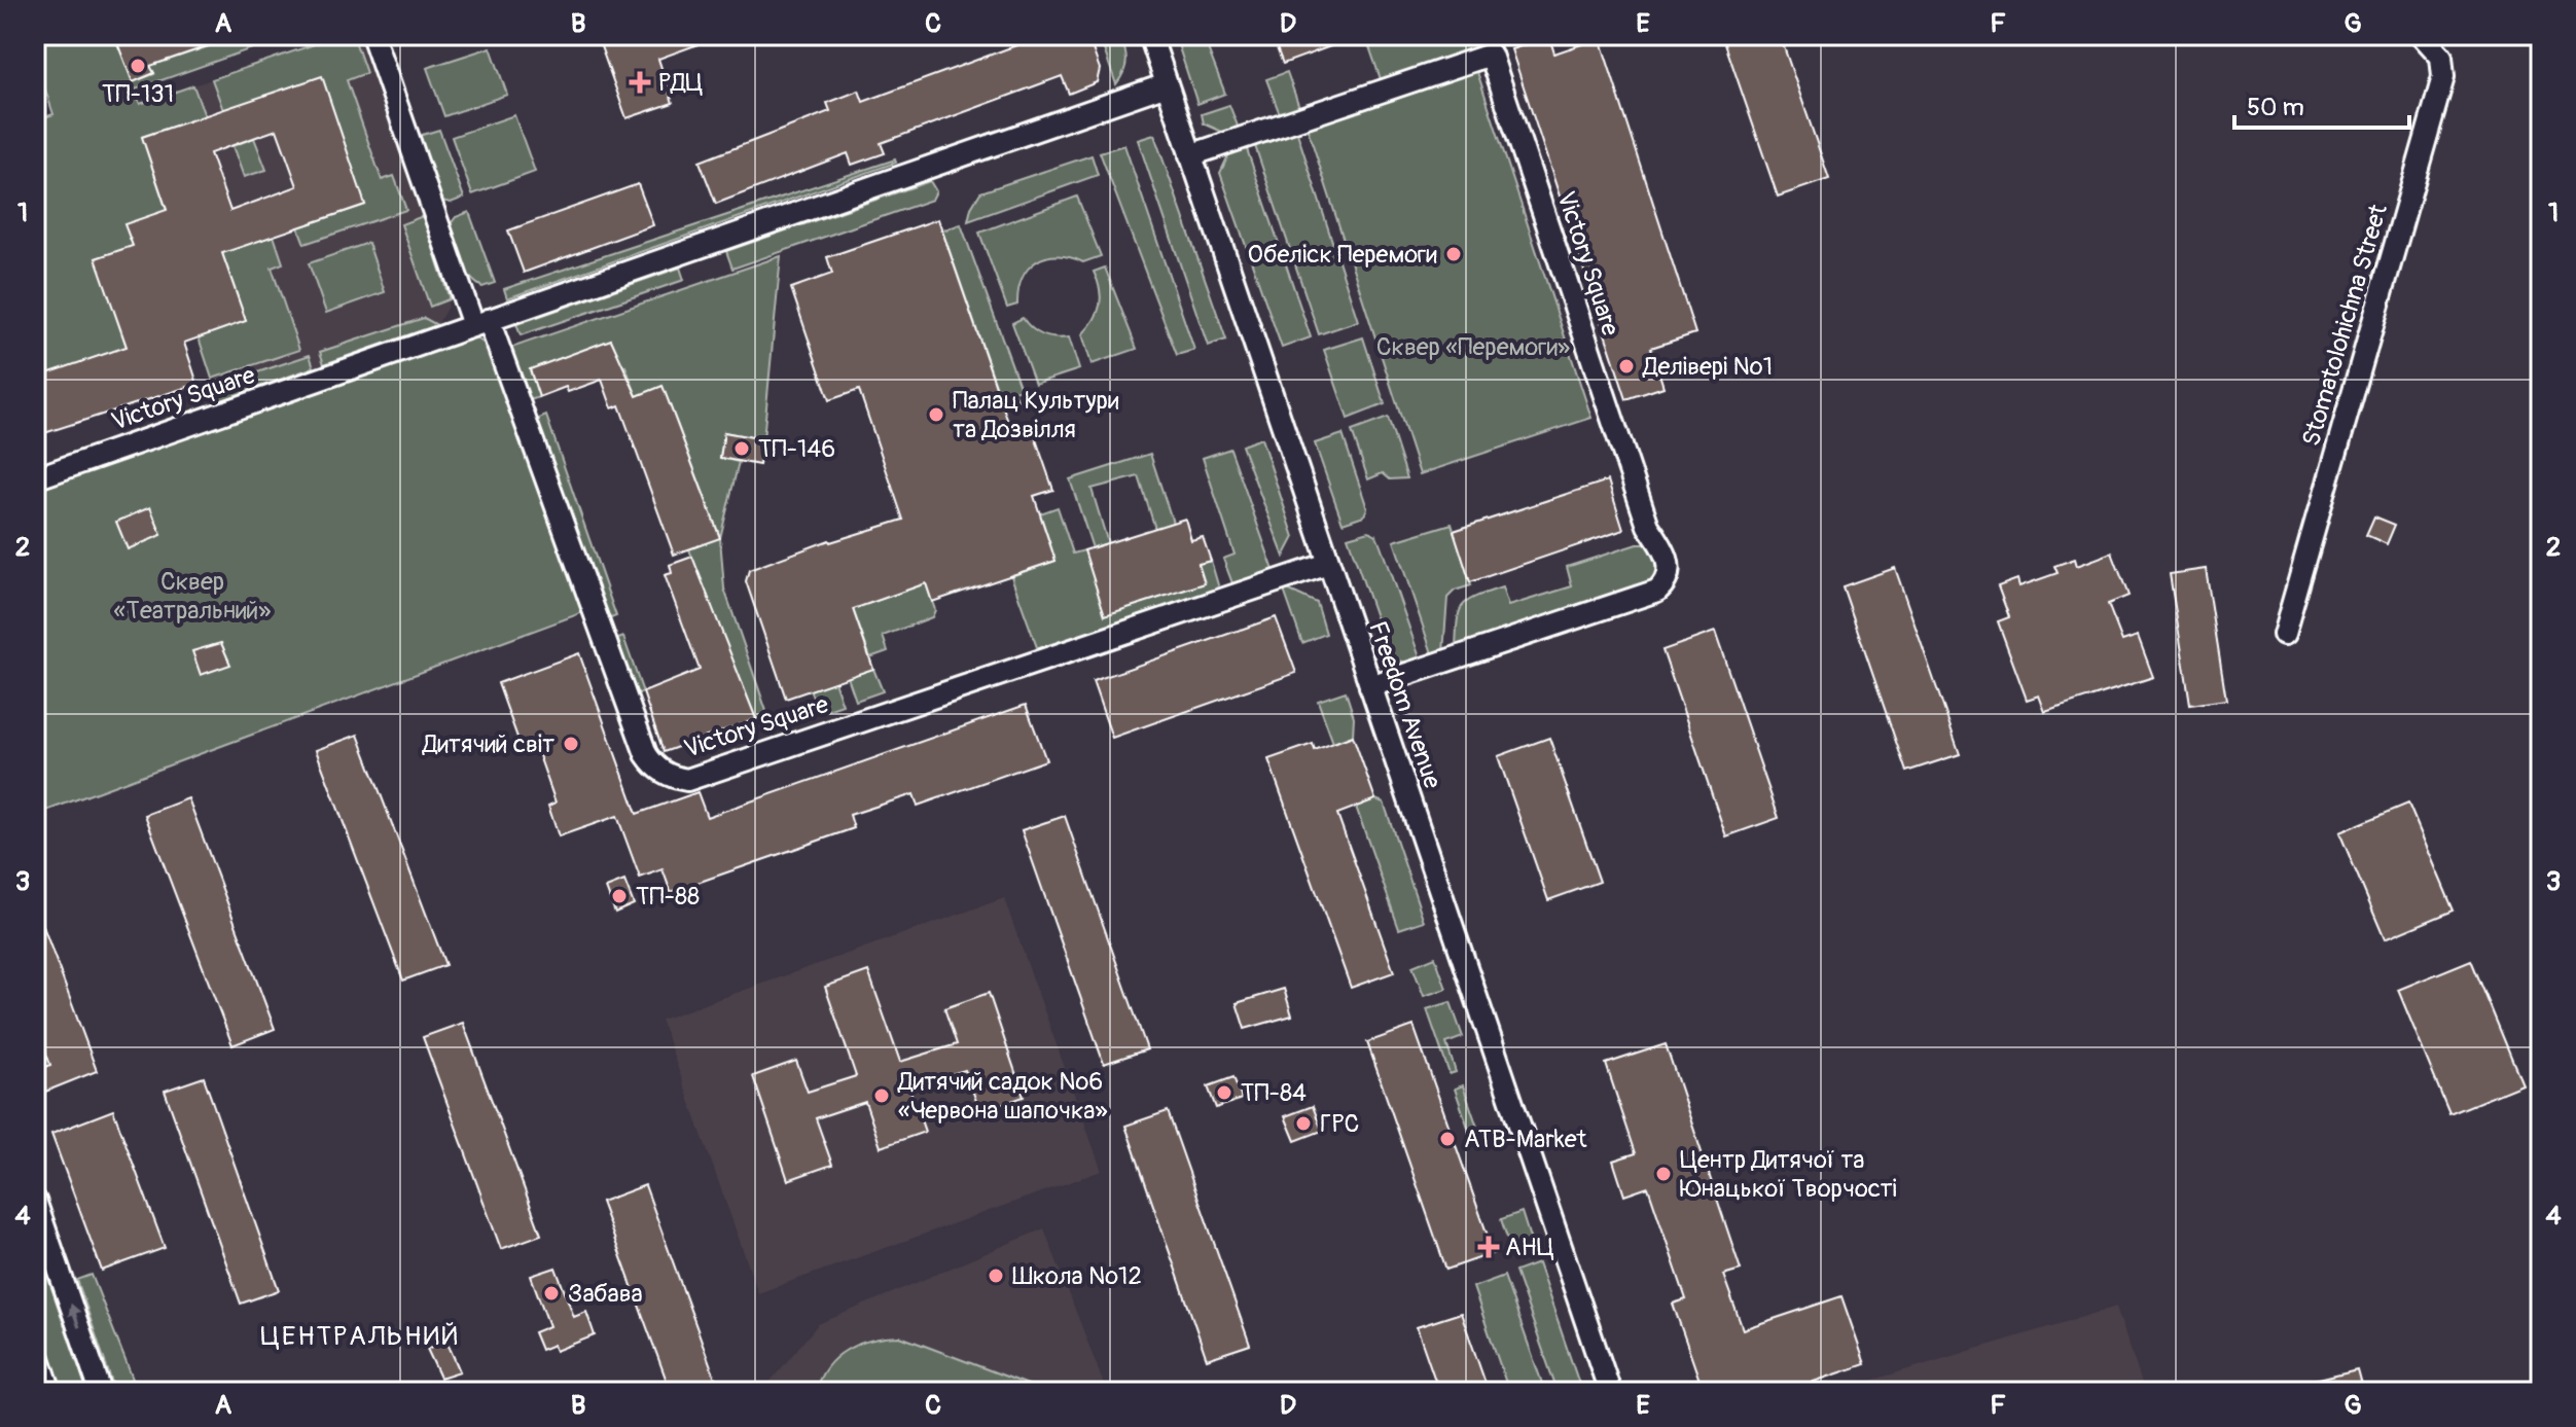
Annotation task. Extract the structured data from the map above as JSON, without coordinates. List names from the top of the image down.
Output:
{
  "streets": {
    "street": ["Victory Square", "Stomatolohichna Street", "Freedom Avenue"]
  },
  "crossings": [
    ["Victory Square", "Freedom Avenue"]
  ],
  "districts": ["ЦЕНТРАЛЬНИЙ"],
  "parks": ["Сквер «Перемоги»", "Сквер «Театральний»"],
  "places": {
    "other": [
      "ТП-131",
      "Обеліск Перемоги",
      "Делівері №1",
      "Палац Культури та Дозвілля",
      "ТП-146",
      "Дитячий світ",
      "ТП-88",
      "ТП-84",
      "Дитячий садок №6 «Червона шапочка»",
      "ГРС",
      "ATB-Market",
      "Центр Дитячої та Юнацької Творчості",
      "Школа №12",
      "Забава"
    ],
    "health": ["РДЦ", "АНЦ"]
  },
  "scale_bar": "50 m",
  "grid": {
    "columns": [
      "A",
      "B",
      "C",
      "D",
      "E",
      "F",
      "G"
    ],
    "rows": [
      "1",
      "2",
      "3",
      "4"
    ]
  }
}
